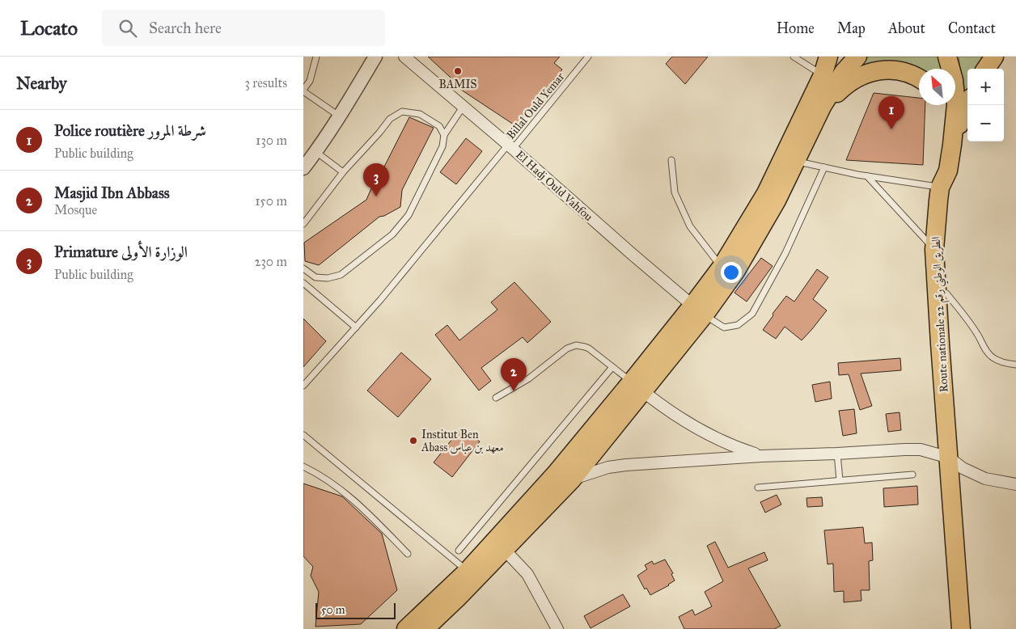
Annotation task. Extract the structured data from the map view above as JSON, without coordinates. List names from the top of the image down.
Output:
{
  "streets": {
    "highway": ["Route nationale 22 الطريق الوطني رقم"],
    "street": ["El Hadj Ould Vahfou"],
    "lane": ["Billal Ould Yemar"]
  },
  "crossings": [
    ["Billal Ould Yemar", "El Hadj Ould Vahfou"]
  ],
  "places": ["BAMIS", "Institut Ben Abass معهد بن عباس"],
  "scale_bar": "50 m",
  "north": "top left",
  "page": {
    "header": "Locato",
    "search": "Search here",
    "nav": [
      "Home",
      "Map",
      "About",
      "Contact"
    ],
    "heading": ["Nearby", "3 results"],
    "map_buttons": ["+", "−"],
    "pins": ["1", "3", "2"],
    "list": [
      {
        "mark": "1",
        "name": "Police routière شرطة المرور",
        "note": "Public building",
        "value": "130 m"
      },
      {
        "mark": "2",
        "name": "Masjid Ibn Abbass",
        "note": "Mosque",
        "value": "150 m"
      },
      {
        "mark": "3",
        "name": "Primature الوزارة الأولى",
        "note": "Public building",
        "value": "230 m"
      }
    ],
    "scale": "50 m"
  }
}
